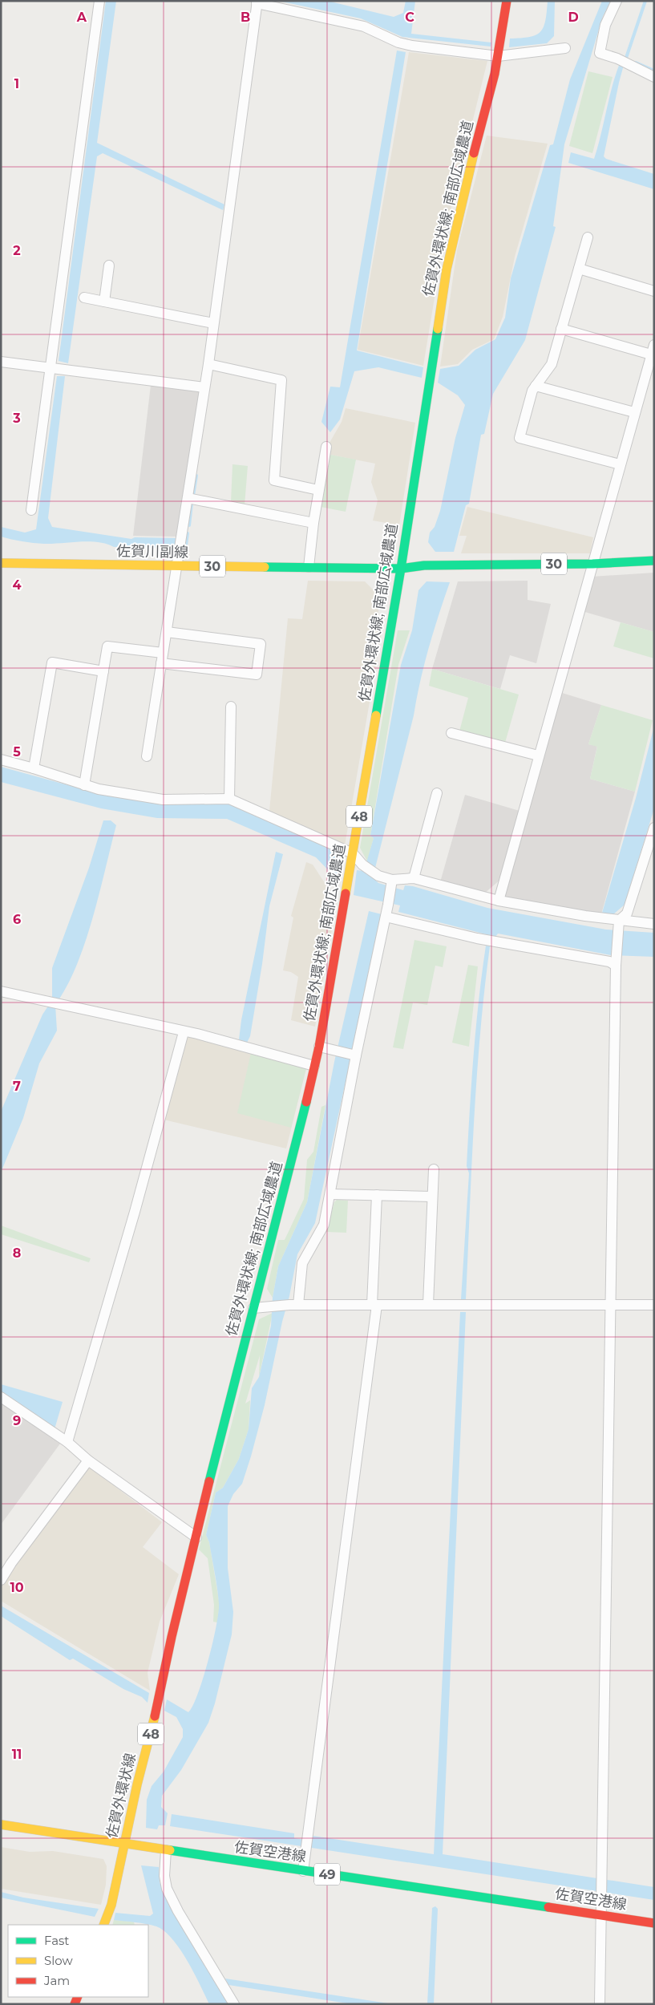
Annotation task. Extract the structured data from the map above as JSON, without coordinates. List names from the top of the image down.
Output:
{
  "streets": {
    "main road": [
      "佐賀外環状線; 南部広域農道",
      "佐賀川副線",
      "30",
      "48",
      "佐賀外環状線",
      "佐賀空港線",
      "49"
    ]
  },
  "crossings": [
    ["佐賀外環状線; 南部広域農道", "佐賀川副線"],
    ["佐賀外環状線; 南部広域農道", "佐賀外環状線"],
    ["佐賀川副線", "30"],
    ["佐賀外環状線", "佐賀空港線"]
  ],
  "legend": ["Fast", "Slow", "Jam"],
  "grid": {
    "columns": [
      "A",
      "B",
      "C",
      "D"
    ],
    "rows": [
      "1",
      "2",
      "3",
      "4",
      "5",
      "6",
      "7",
      "8",
      "9",
      "10",
      "11"
    ]
  }
}
